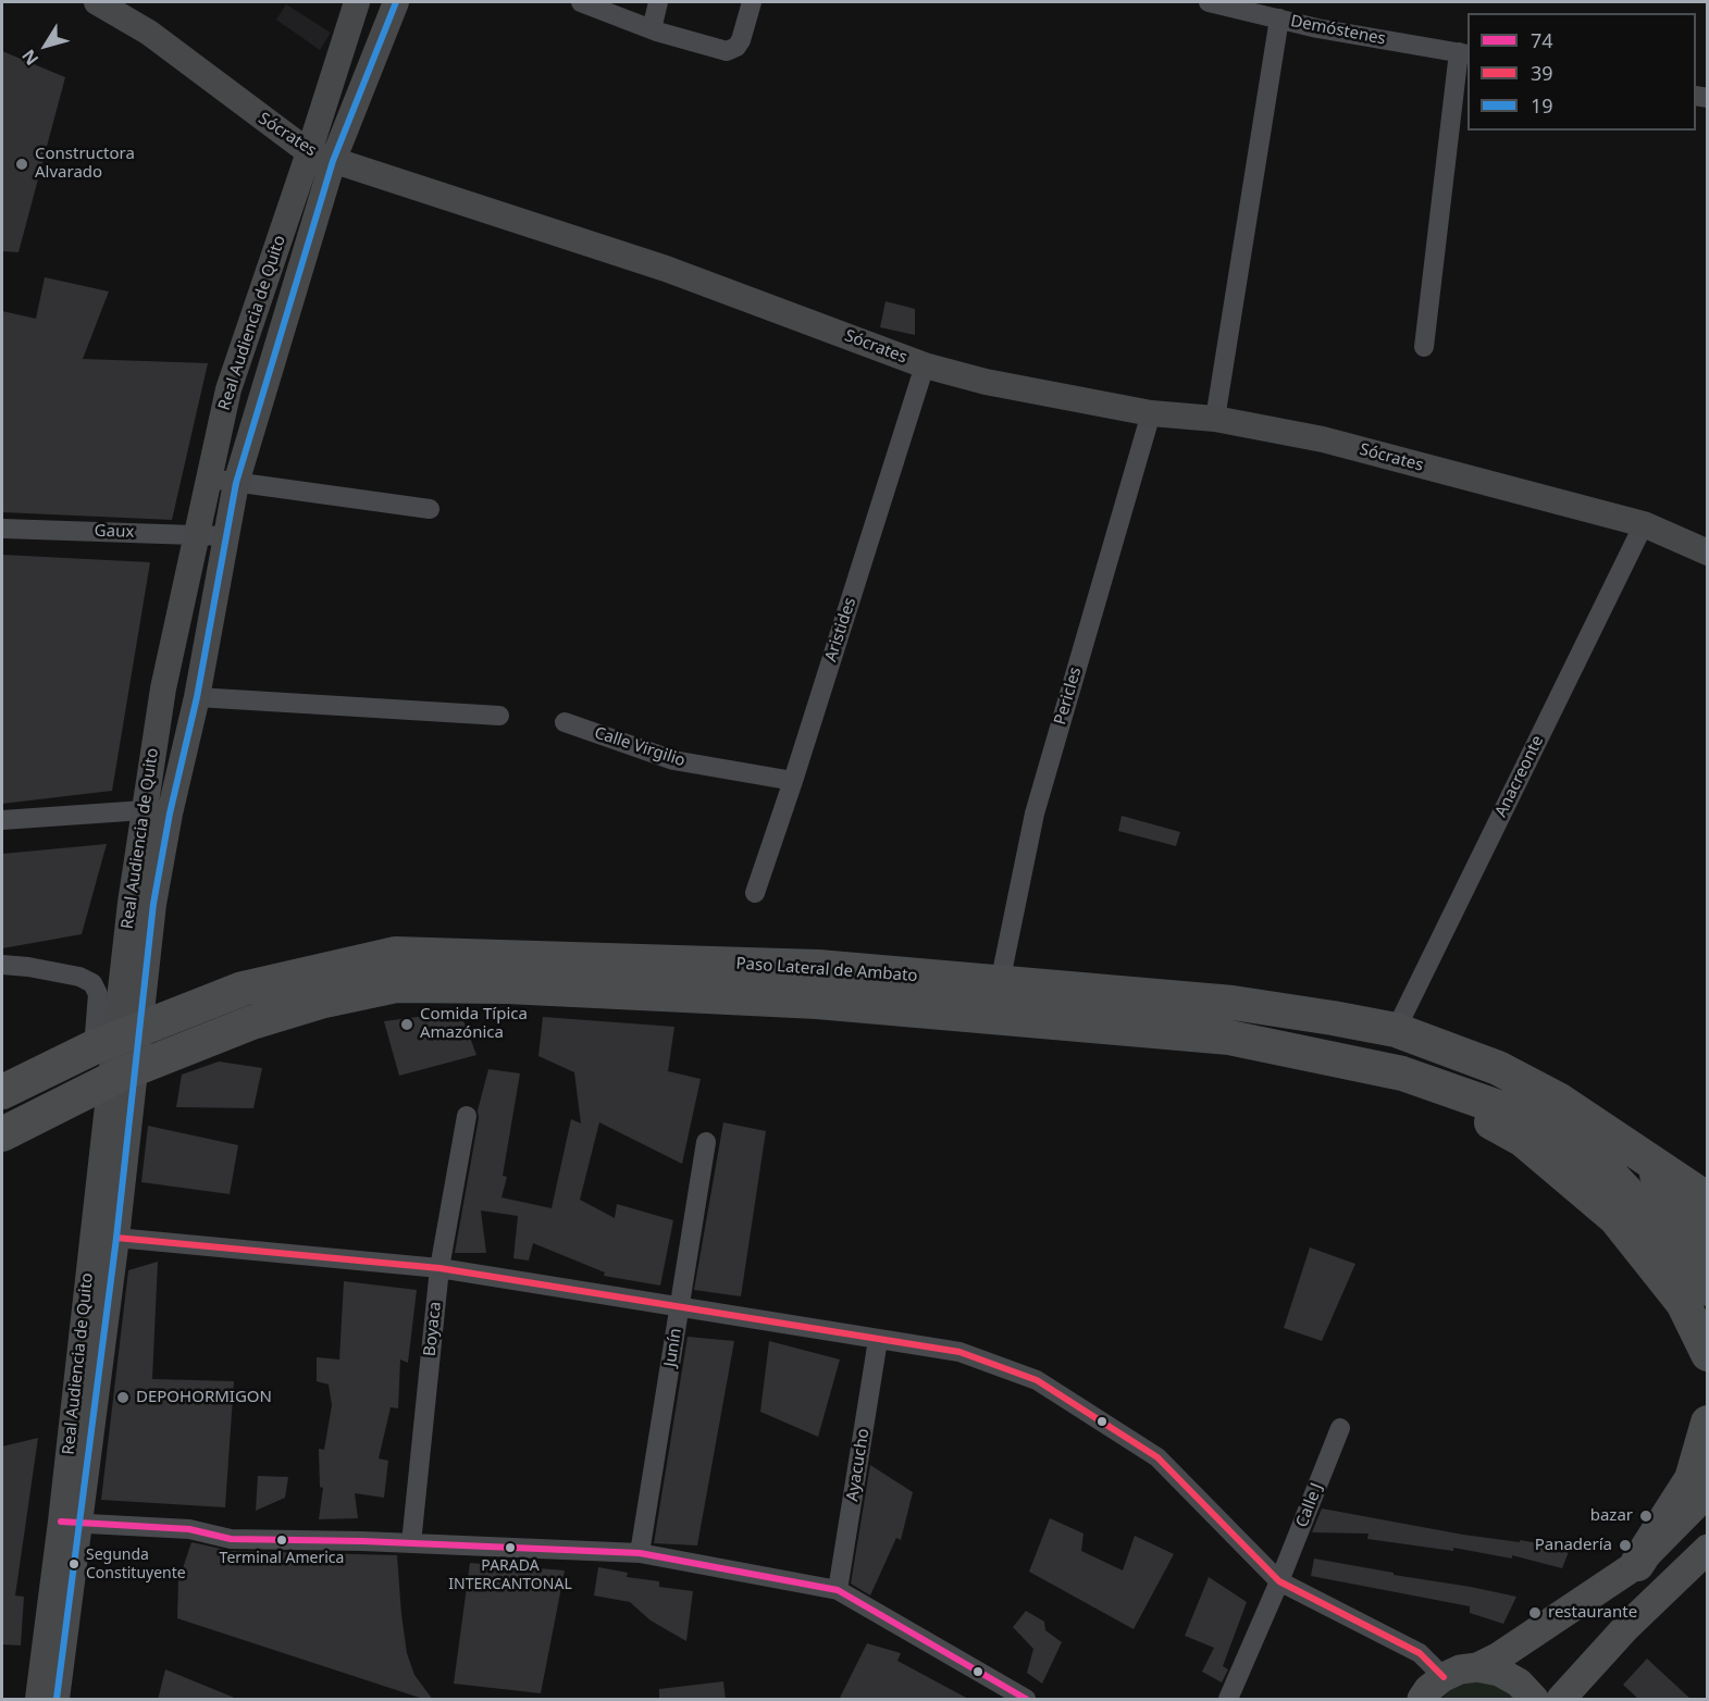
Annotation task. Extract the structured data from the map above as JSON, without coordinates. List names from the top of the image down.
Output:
{
  "streets": {
    "highway": ["Paso Lateral de Ambato"],
    "main road": ["Sócrates", "Real Audiencia de Quito"],
    "street": [
      "Demóstenes",
      "Gaux",
      "Aristides",
      "Pericles",
      "Calle Virgilio",
      "Anacreonte",
      "Boyaca",
      "Junín",
      "Ayacucho",
      "Calle J"
    ]
  },
  "crossings": [
    ["Sócrates", "Real Audiencia de Quito"],
    ["Sócrates", "Aristides"],
    ["Sócrates", "Pericles"],
    ["Sócrates", "Anacreonte"],
    ["Real Audiencia de Quito", "Gaux"],
    ["Aristides", "Calle Virgilio"],
    ["Pericles", "Paso Lateral de Ambato"],
    ["Anacreonte", "Paso Lateral de Ambato"]
  ],
  "places": [
    "Constructora Alvarado",
    "Comida Típica Amazónica",
    "DEPOHORMIGON",
    "bazar",
    "Terminal America",
    "Panadería",
    "PARADA INTERCANTONAL",
    "Segunda Constituyente",
    "restaurante"
  ],
  "lines": ["transit line 19", "transit line 39", "transit line 74"],
  "legend": ["74", "39", "19"],
  "north": "bottom left"
}
